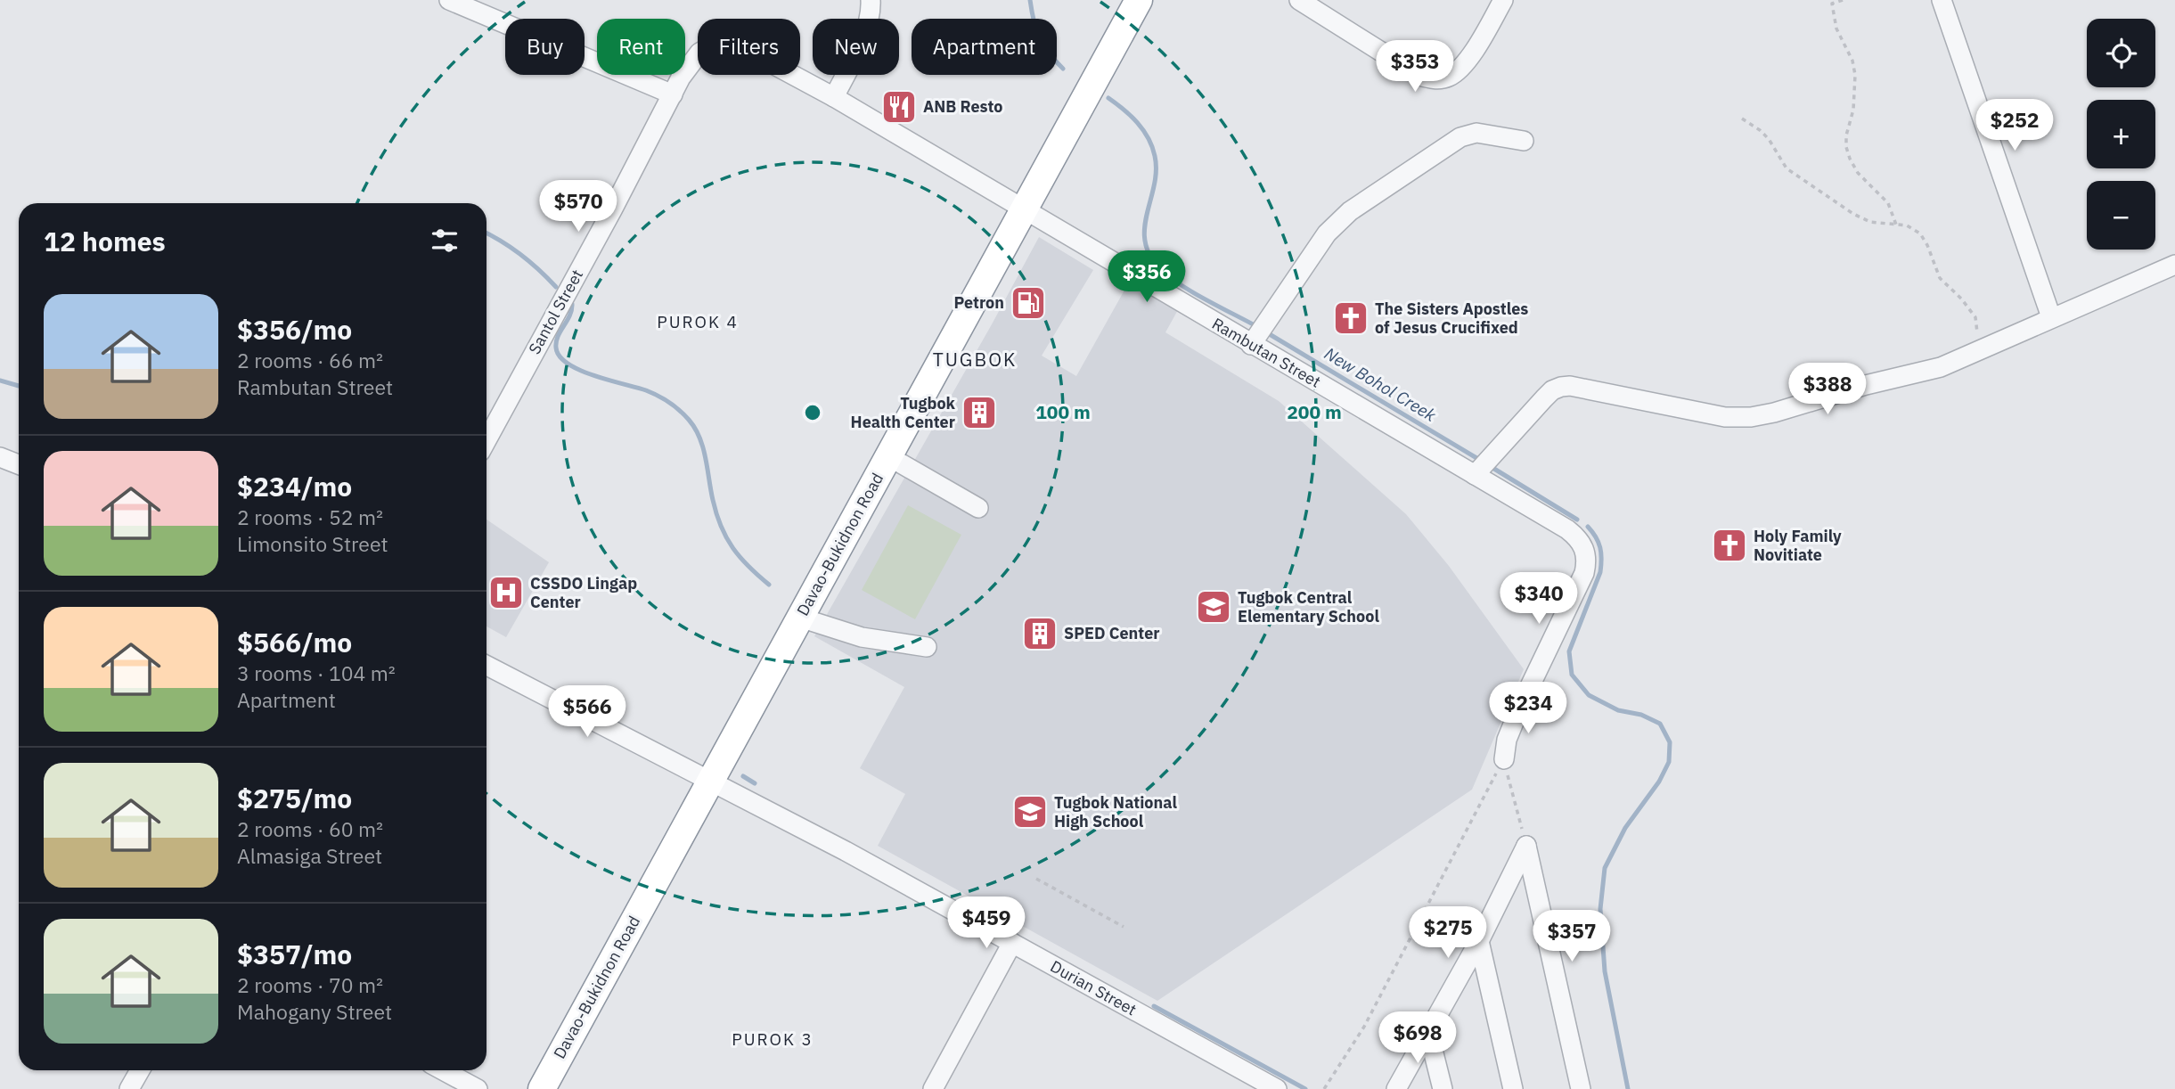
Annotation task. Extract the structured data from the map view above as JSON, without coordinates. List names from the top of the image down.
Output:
{
  "streets": {
    "highway": ["Davao-Bukidnon Road"],
    "street": ["Santol Street", "Rambutan Street", "Durian Street"]
  },
  "crossings": [
    ["Rambutan Street", "Davao-Bukidnon Road"],
    ["Davao-Bukidnon Road", "Durian Street"]
  ],
  "districts": ["PUROK 4", "TUGBOK", "PUROK 3"],
  "water": ["New Bohol Creek"],
  "places": {
    "restaurant": ["ANB Resto"],
    "fuel station": ["Petron"],
    "church": ["The Sisters Apostles of Jesus Crucifixed", "Holy Family Novitiate"],
    "building": ["Tugbok Health Center", "SPED Center"],
    "hospital": ["CSSDO Lingap Center"],
    "school or university": ["Tugbok Central Elementary School", "Tugbok National High School"]
  },
  "page": {
    "map_buttons": ["+", "−"],
    "chip": [
      "Buy",
      "Rent",
      "Filters",
      "New",
      "Apartment"
    ],
    "price": [
      "$353",
      "$252",
      "$570",
      "$356",
      "$388",
      "$340",
      "$234",
      "$566",
      "$459",
      "$275",
      "$357",
      "$698"
    ],
    "heading": "12 homes",
    "list": [
      {
        "name": "$356/mo",
        "note": "2 rooms · 66 m² · Rambutan Street"
      },
      {
        "name": "$234/mo",
        "note": "2 rooms · 52 m² · Limonsito Street"
      },
      {
        "name": "$566/mo",
        "note": "3 rooms · 104 m² · Apartment"
      },
      {
        "name": "$275/mo",
        "note": "2 rooms · 60 m² · Almasiga Street"
      },
      {
        "name": "$357/mo",
        "note": "2 rooms · 70 m² · Mahogany Street"
      }
    ]
  },
  "rings": ["100 m", "200 m"]
}
